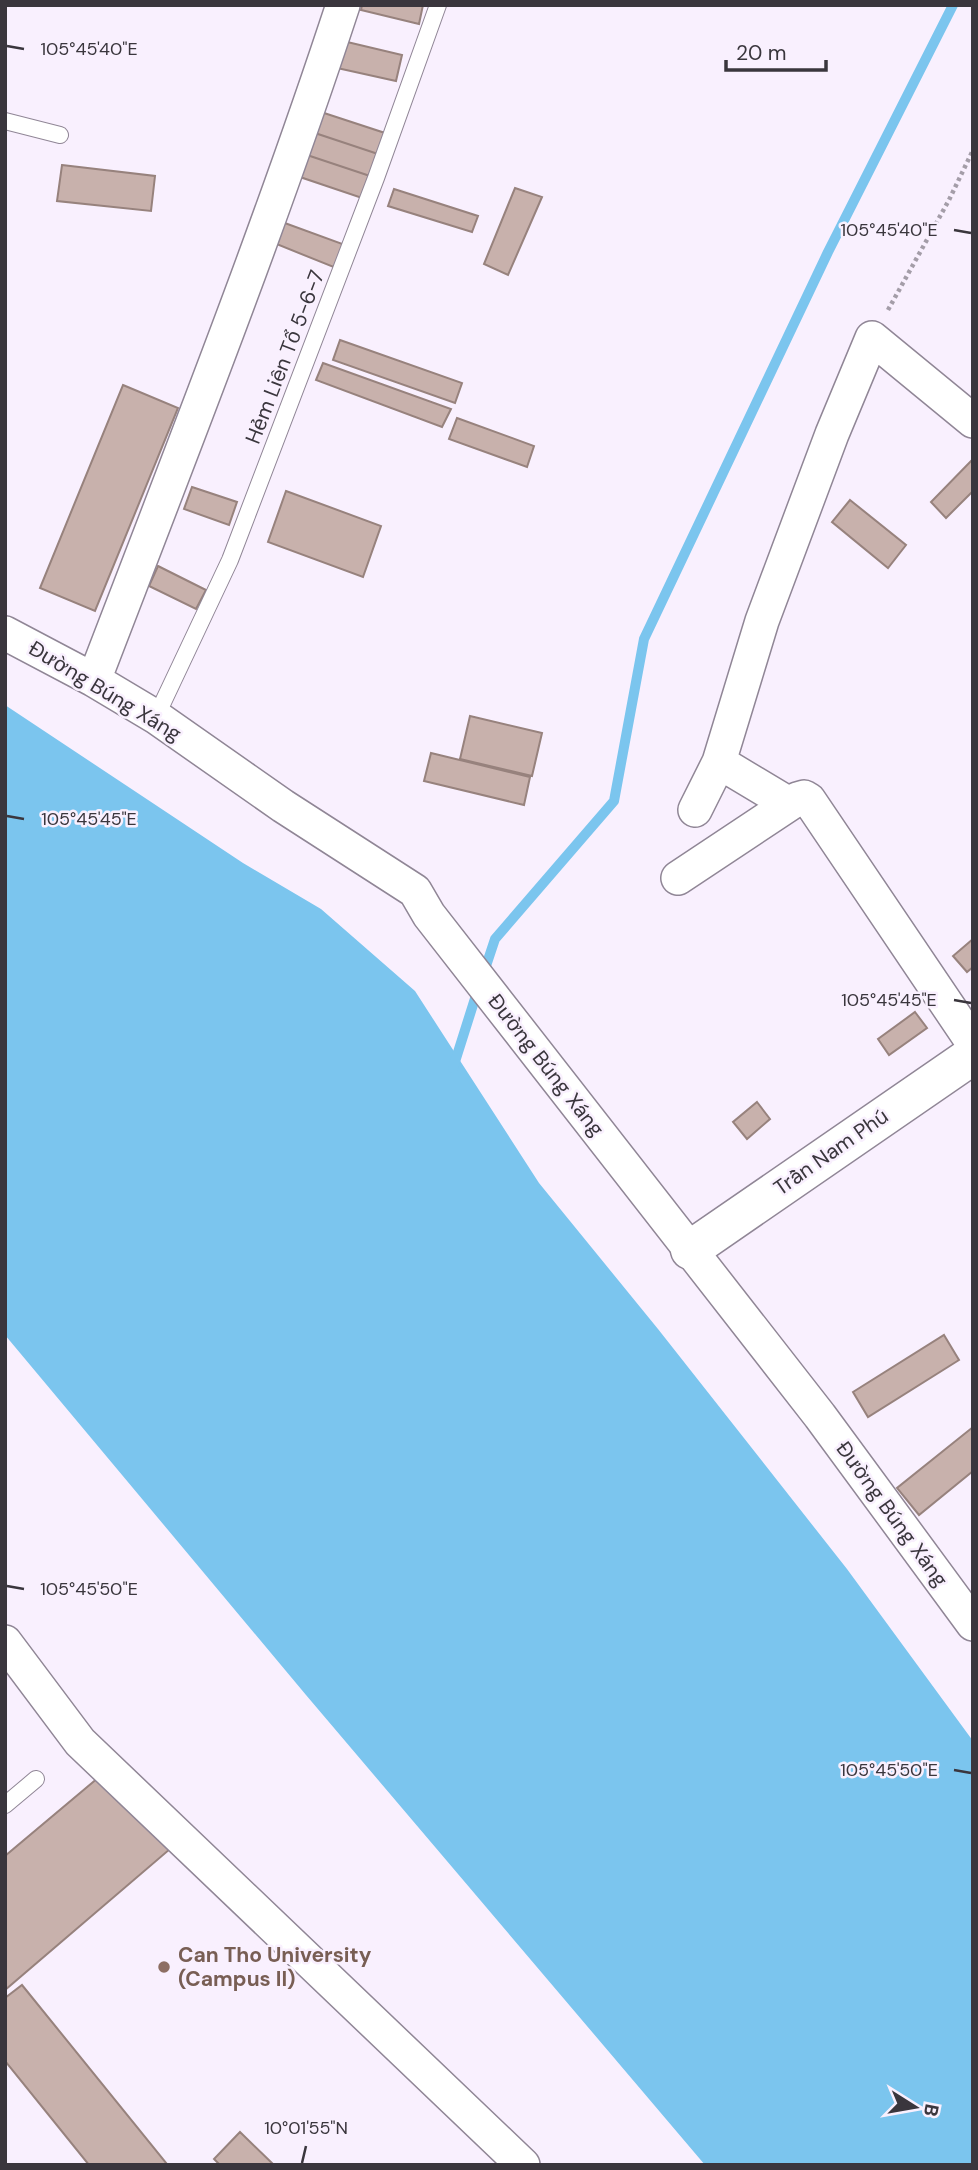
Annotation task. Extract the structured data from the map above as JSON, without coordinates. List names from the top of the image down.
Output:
{
  "streets": {
    "street": ["Đường Búng Xáng", "Trần Nam Phú"],
    "lane": ["Hẻm Liên Tổ 5-6-7"]
  },
  "crossings": [
    ["Hẻm Liên Tổ 5-6-7", "Đường Búng Xáng"],
    ["Đường Búng Xáng", "Trần Nam Phú"]
  ],
  "places": ["Can Tho University (Campus II)"],
  "scale_bar": "20 m",
  "north": "right",
  "coordinates": [
    "105°45'40\"E",
    "105°45'45\"E",
    "105°45'50\"E",
    "10°01'55\"N"
  ]
}
